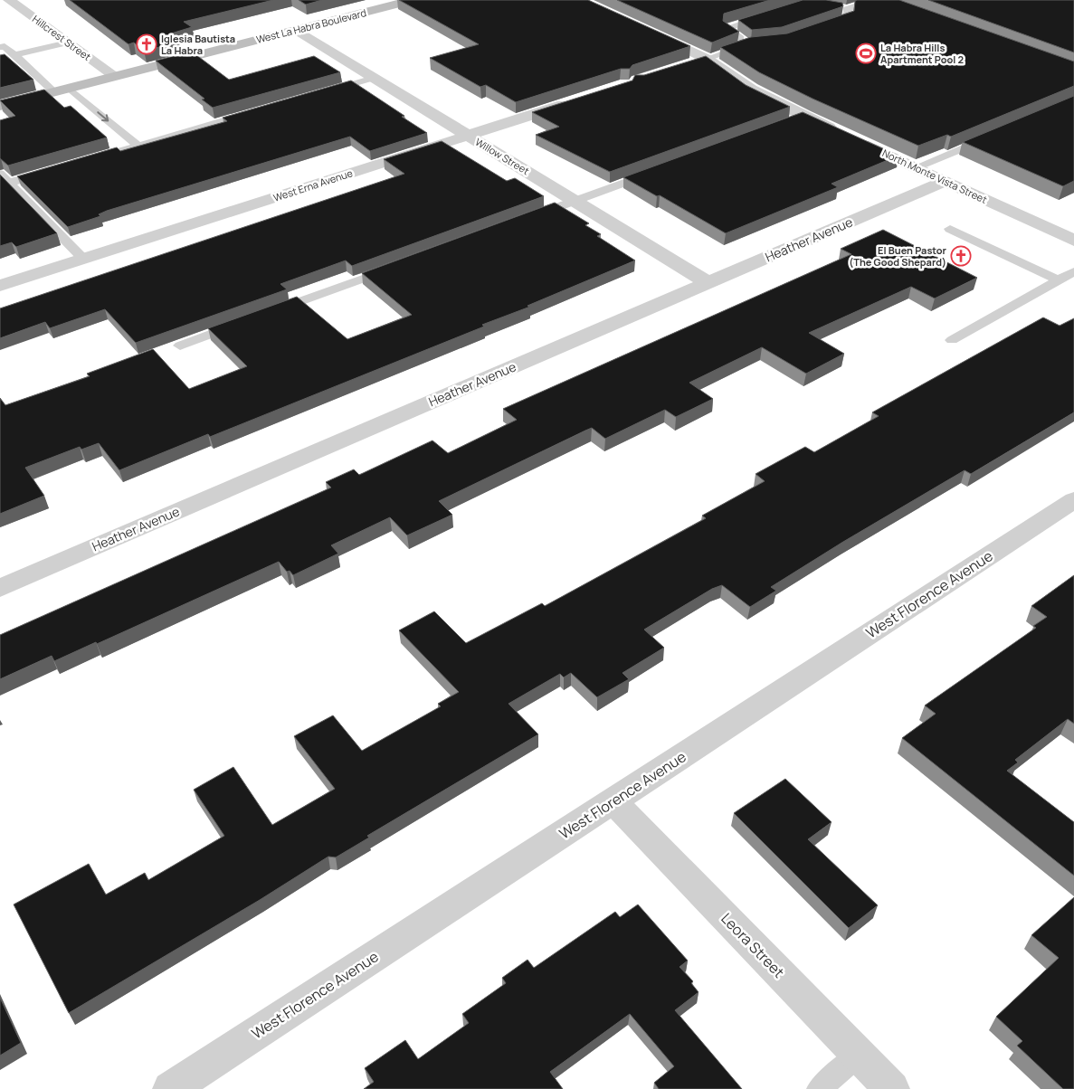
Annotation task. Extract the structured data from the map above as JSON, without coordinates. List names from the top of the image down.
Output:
{
  "streets": {
    "main road": ["West La Habra Boulevard"],
    "street": [
      "Hillcrest Street",
      "Willow Street",
      "North Monte Vista Street",
      "West Erna Avenue",
      "Heather Avenue",
      "West Florence Avenue",
      "Leora Street"
    ]
  },
  "crossings": [
    ["West La Habra Boulevard", "Hillcrest Street"],
    ["West La Habra Boulevard", "Willow Street"],
    ["Willow Street", "West Erna Avenue"],
    ["Willow Street", "Heather Avenue"],
    ["North Monte Vista Street", "Heather Avenue"],
    ["West Florence Avenue", "Leora Street"]
  ],
  "places": {
    "church": ["Iglesia Bautista La Habra", "El Buen Pastor (The Good Shepard)"],
    "sports": ["La Habra Hills Apartment Pool 2"]
  }
}
